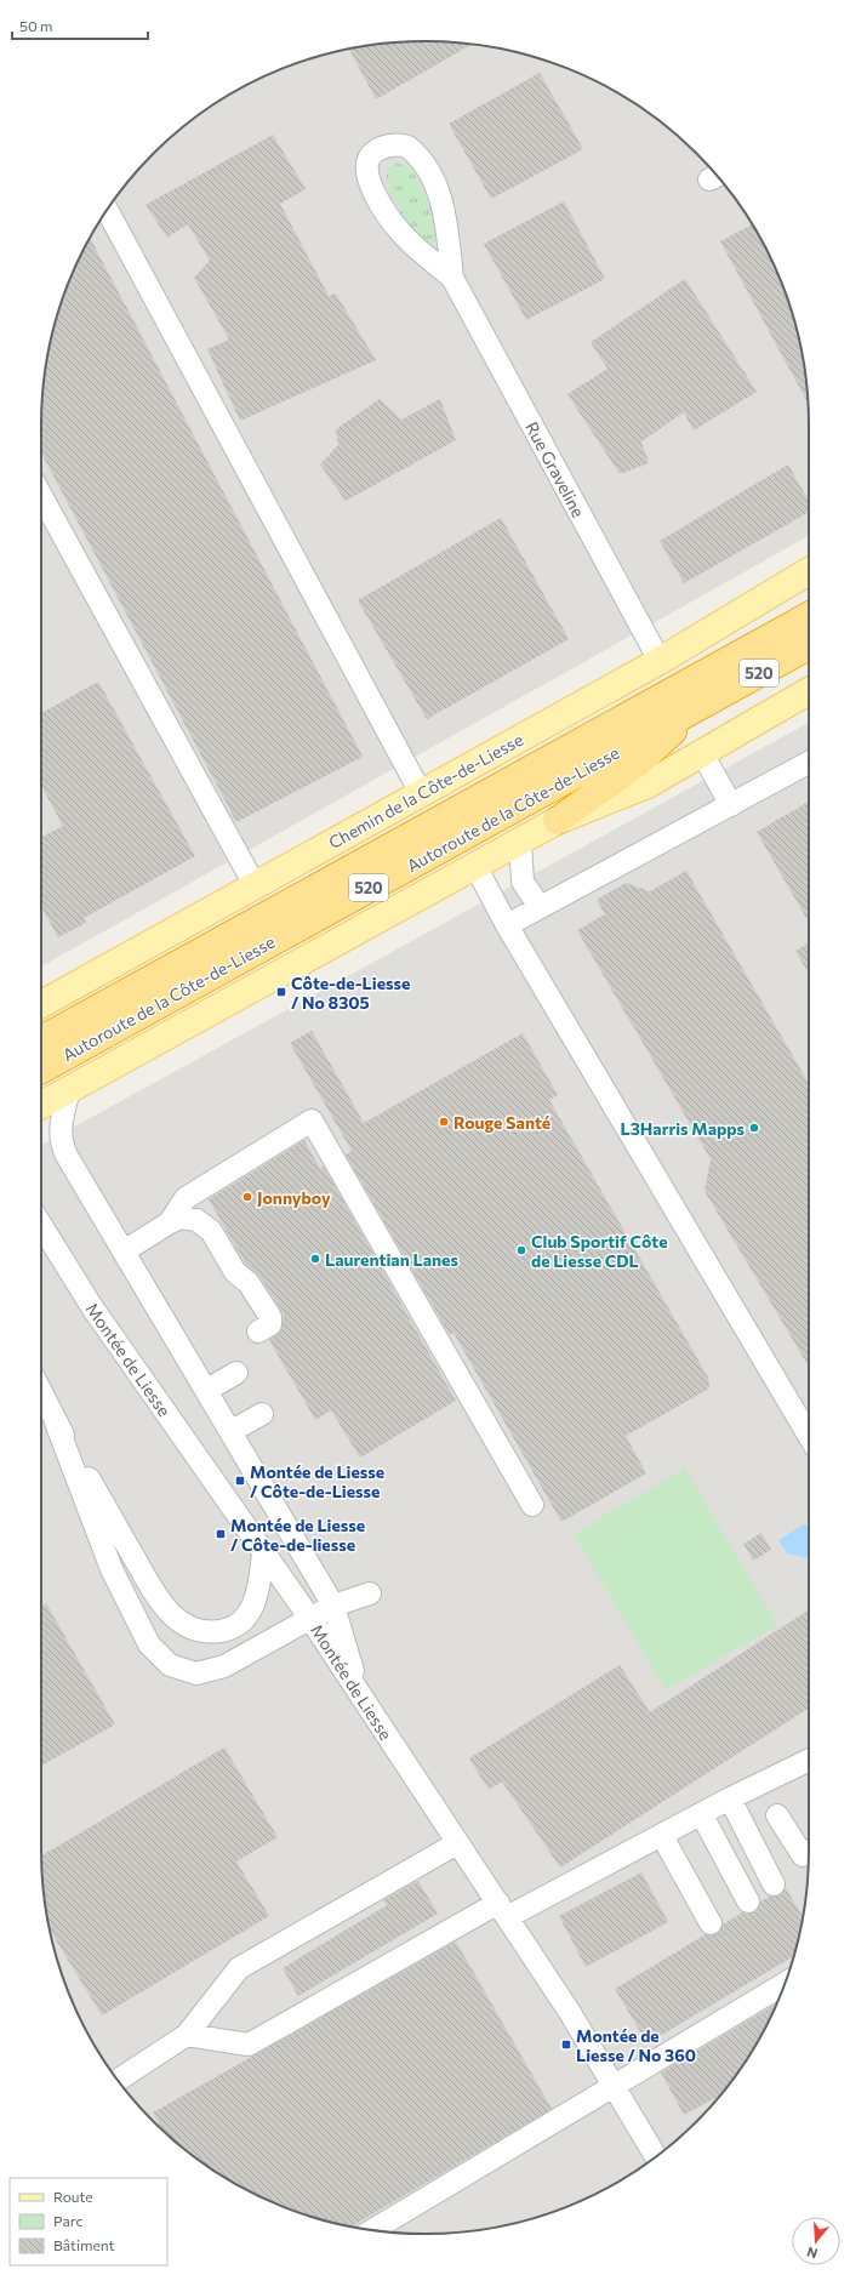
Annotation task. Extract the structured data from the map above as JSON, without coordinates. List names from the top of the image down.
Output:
{
  "streets": {
    "highway": ["520", "Autoroute de la Côte-de-Liesse"],
    "main road": ["Chemin de la Côte-de-Liesse"],
    "street": ["Rue Graveline", "Montée de Liesse"]
  },
  "crossings": [
    ["Rue Graveline", "Chemin de la Côte-de-Liesse"]
  ],
  "places": {
    "transit": [
      "Côte-de-Liesse / No 8305",
      "Montée de Liesse / Côte-de-Liesse",
      "Montée de Liesse / Côte-de-liesse",
      "Montée de Liesse / No 360"
    ],
    "other": [
      "Rouge Santé",
      "L3Harris Mapps",
      "Jonnyboy",
      "Club Sportif Côte de Liesse CDL",
      "Laurentian Lanes"
    ]
  },
  "legend": ["Route", "Parc", "Bâtiment"],
  "scale_bar": "50 m",
  "north": "bottom"
}
